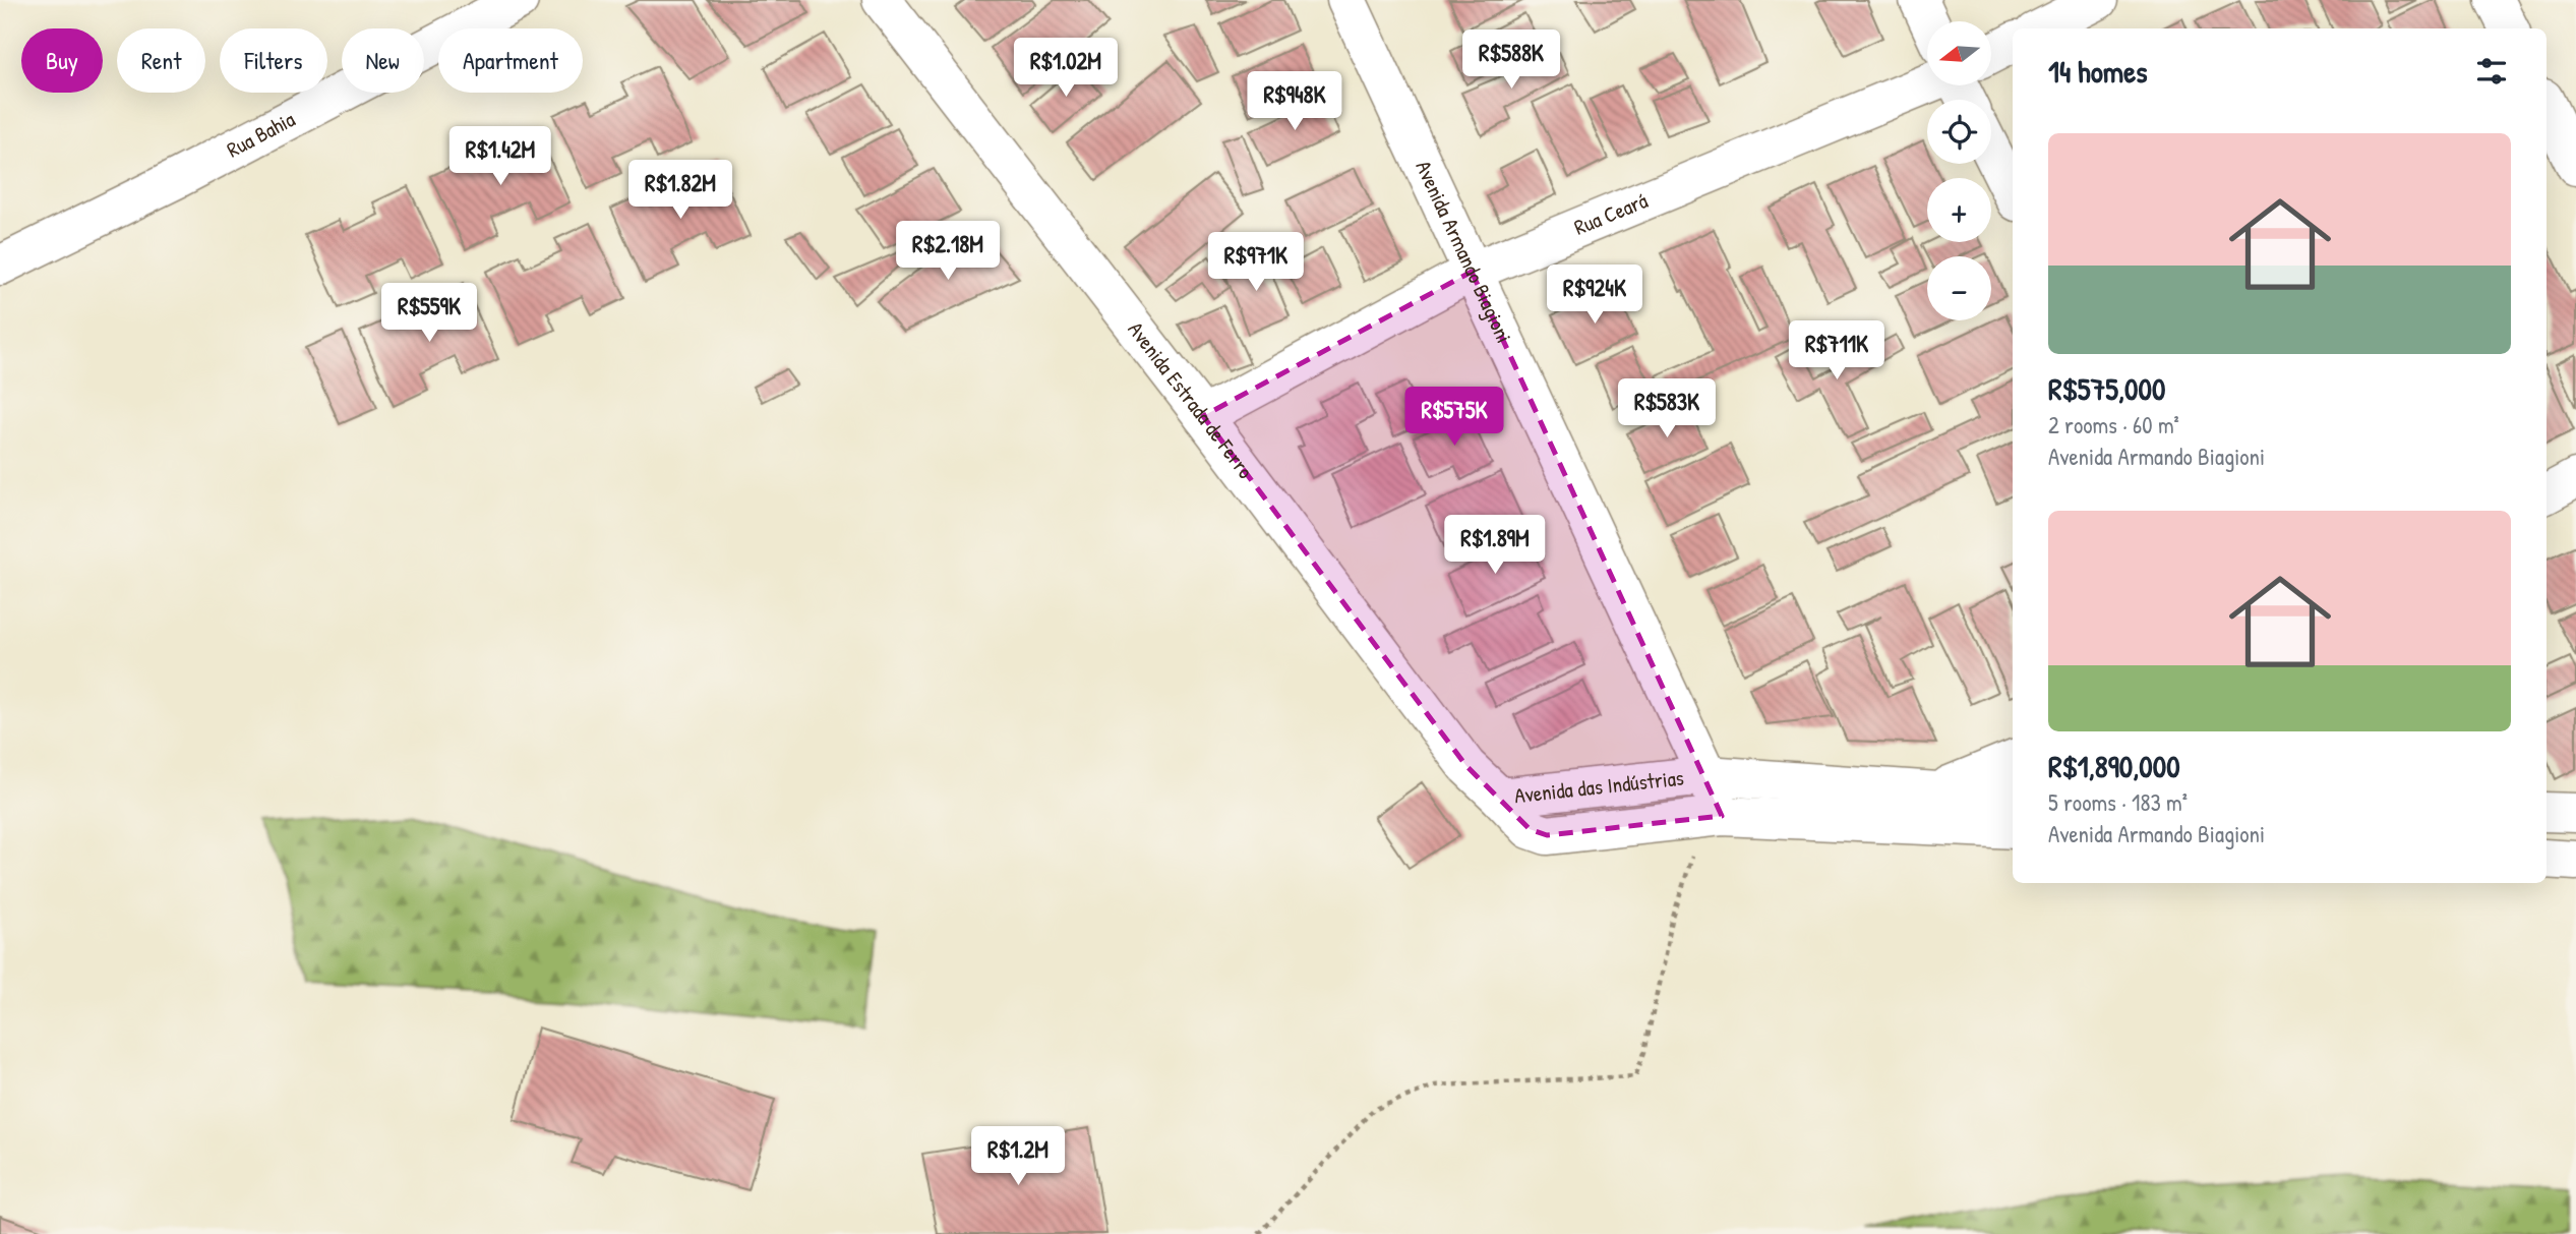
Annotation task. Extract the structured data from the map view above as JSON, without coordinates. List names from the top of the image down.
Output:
{
  "streets": {
    "street": [
      "Rua Bahia",
      "Rua Ceará",
      "Avenida Armando Biagioni",
      "Avenida Estrada de Ferro",
      "Avenida das Indústrias"
    ]
  },
  "crossings": [
    ["Rua Ceará", "Avenida Armando Biagioni"],
    ["Rua Ceará", "Avenida Estrada de Ferro"],
    ["Avenida Armando Biagioni", "Avenida das Indústrias"],
    ["Avenida Estrada de Ferro", "Avenida das Indústrias"]
  ],
  "north": "left",
  "page": {
    "map_buttons": ["+", "−"],
    "chip": [
      "Buy",
      "Rent",
      "Filters",
      "New",
      "Apartment"
    ],
    "heading": "14 homes",
    "price": [
      "R$588K",
      "R$1.02M",
      "R$948K",
      "R$1.42M",
      "R$1.82M",
      "R$2.18M",
      "R$971K",
      "R$924K",
      "R$559K",
      "R$711K",
      "R$583K",
      "R$575K",
      "R$1.89M",
      "R$1.2M"
    ],
    "list": [
      {
        "name": "R$575,000",
        "note": "2 rooms · 60 m² · Avenida Armando Biagioni"
      },
      {
        "name": "R$1,890,000",
        "note": "5 rooms · 183 m² · Avenida Armando Biagioni"
      }
    ]
  }
}
